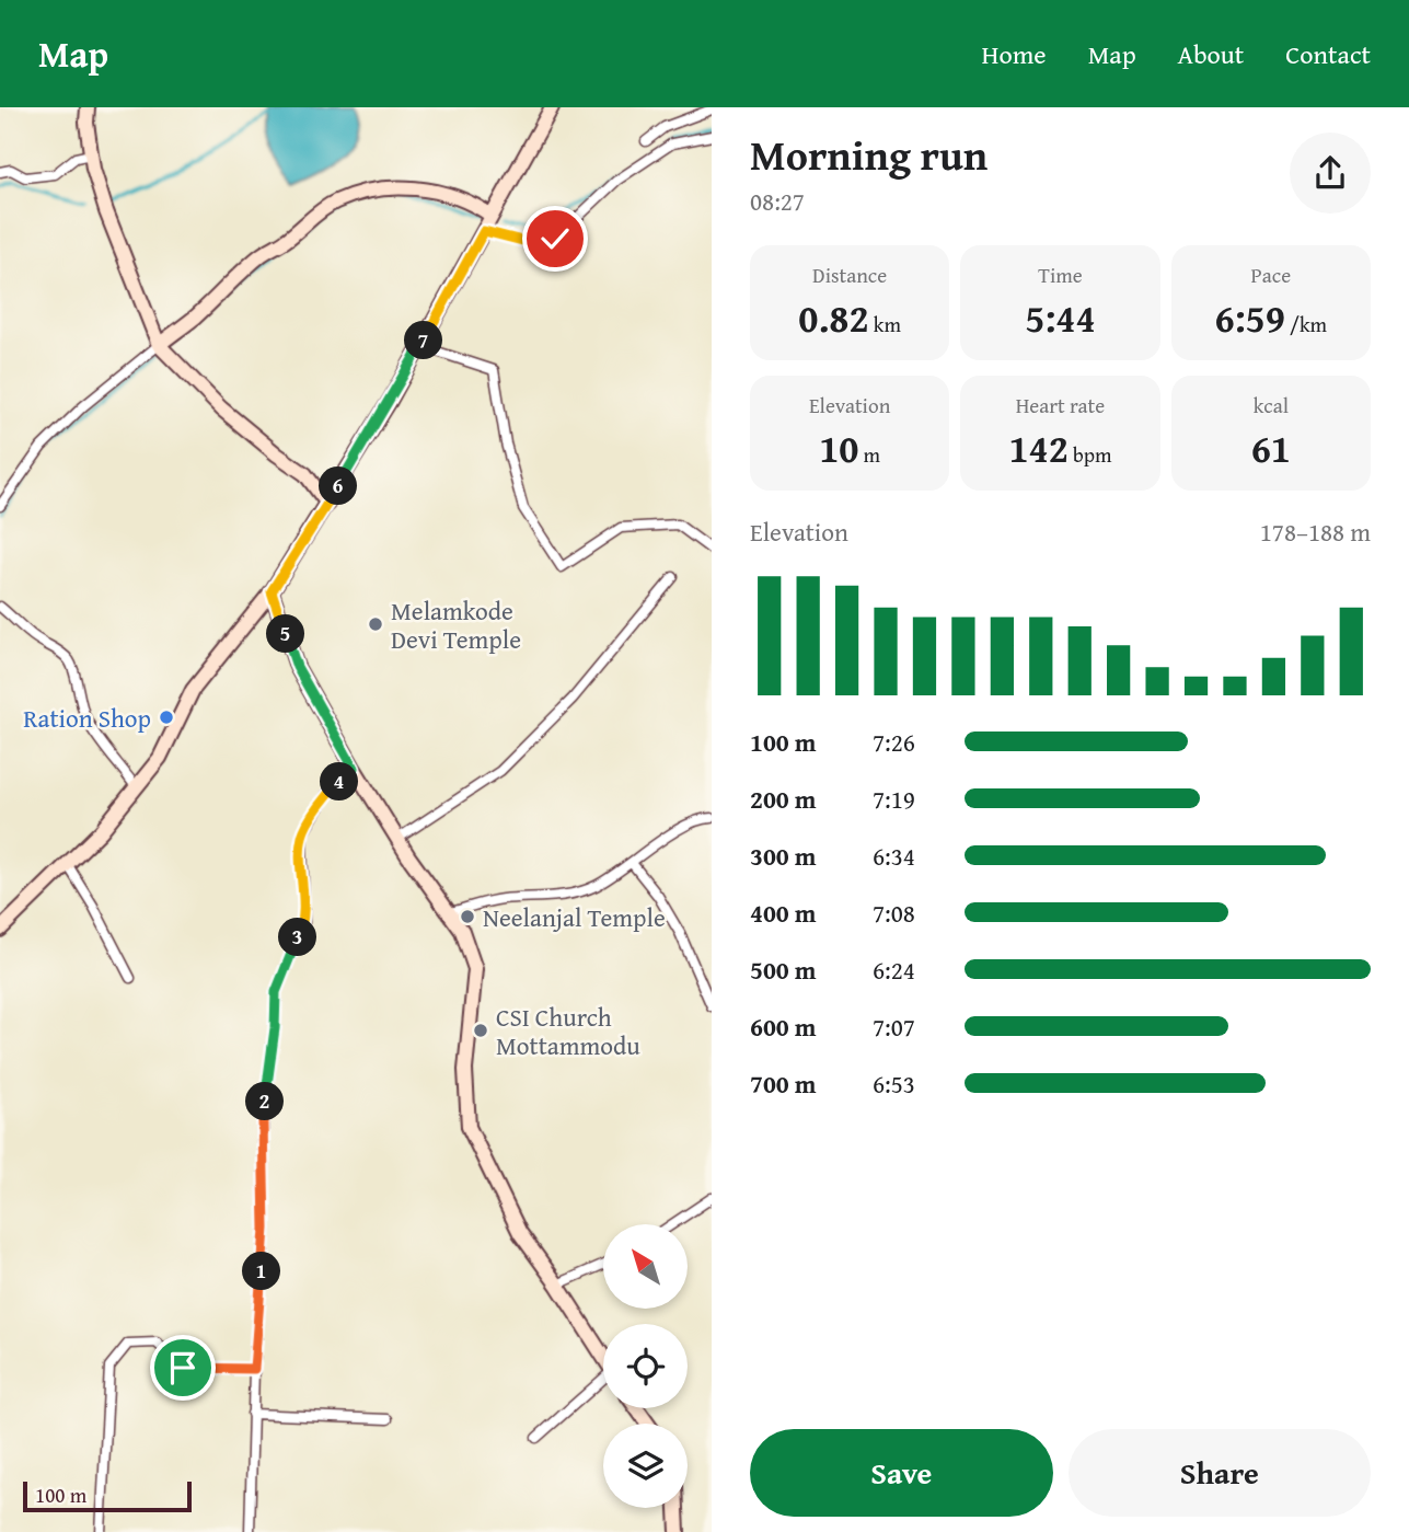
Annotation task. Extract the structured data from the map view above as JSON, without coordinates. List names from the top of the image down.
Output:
{
  "places": [
    "Melamkode Devi Temple",
    "Ration Shop",
    "Neelanjal Temple",
    "CSI Church Mottammodu"
  ],
  "scale_bar": "100 m",
  "north": "top left",
  "page": {
    "header": "Map",
    "nav": [
      "Home",
      "Map",
      "About",
      "Contact"
    ],
    "heading": ["Morning run", "08:27"],
    "stats": [
      ["Distance", "0.82 km"],
      ["Time", "5:44"],
      ["Pace", "6:59 /km"],
      ["Elevation", "10 m"],
      ["Heart rate", "142 bpm"],
      ["kcal", "61"]
    ],
    "pins": [
      "7",
      "6",
      "5",
      "4",
      "3",
      "2",
      "1"
    ],
    "chart": ["Elevation", "178–188 m"],
    "list": [
      {
        "name": "100 m",
        "note": "7:26"
      },
      {
        "name": "200 m",
        "note": "7:19"
      },
      {
        "name": "300 m",
        "note": "6:34"
      },
      {
        "name": "400 m",
        "note": "7:08"
      },
      {
        "name": "500 m",
        "note": "6:24"
      },
      {
        "name": "600 m",
        "note": "7:07"
      },
      {
        "name": "700 m",
        "note": "6:53"
      }
    ],
    "buttons": ["Save", "Share"],
    "scale": "100 m"
  }
}
